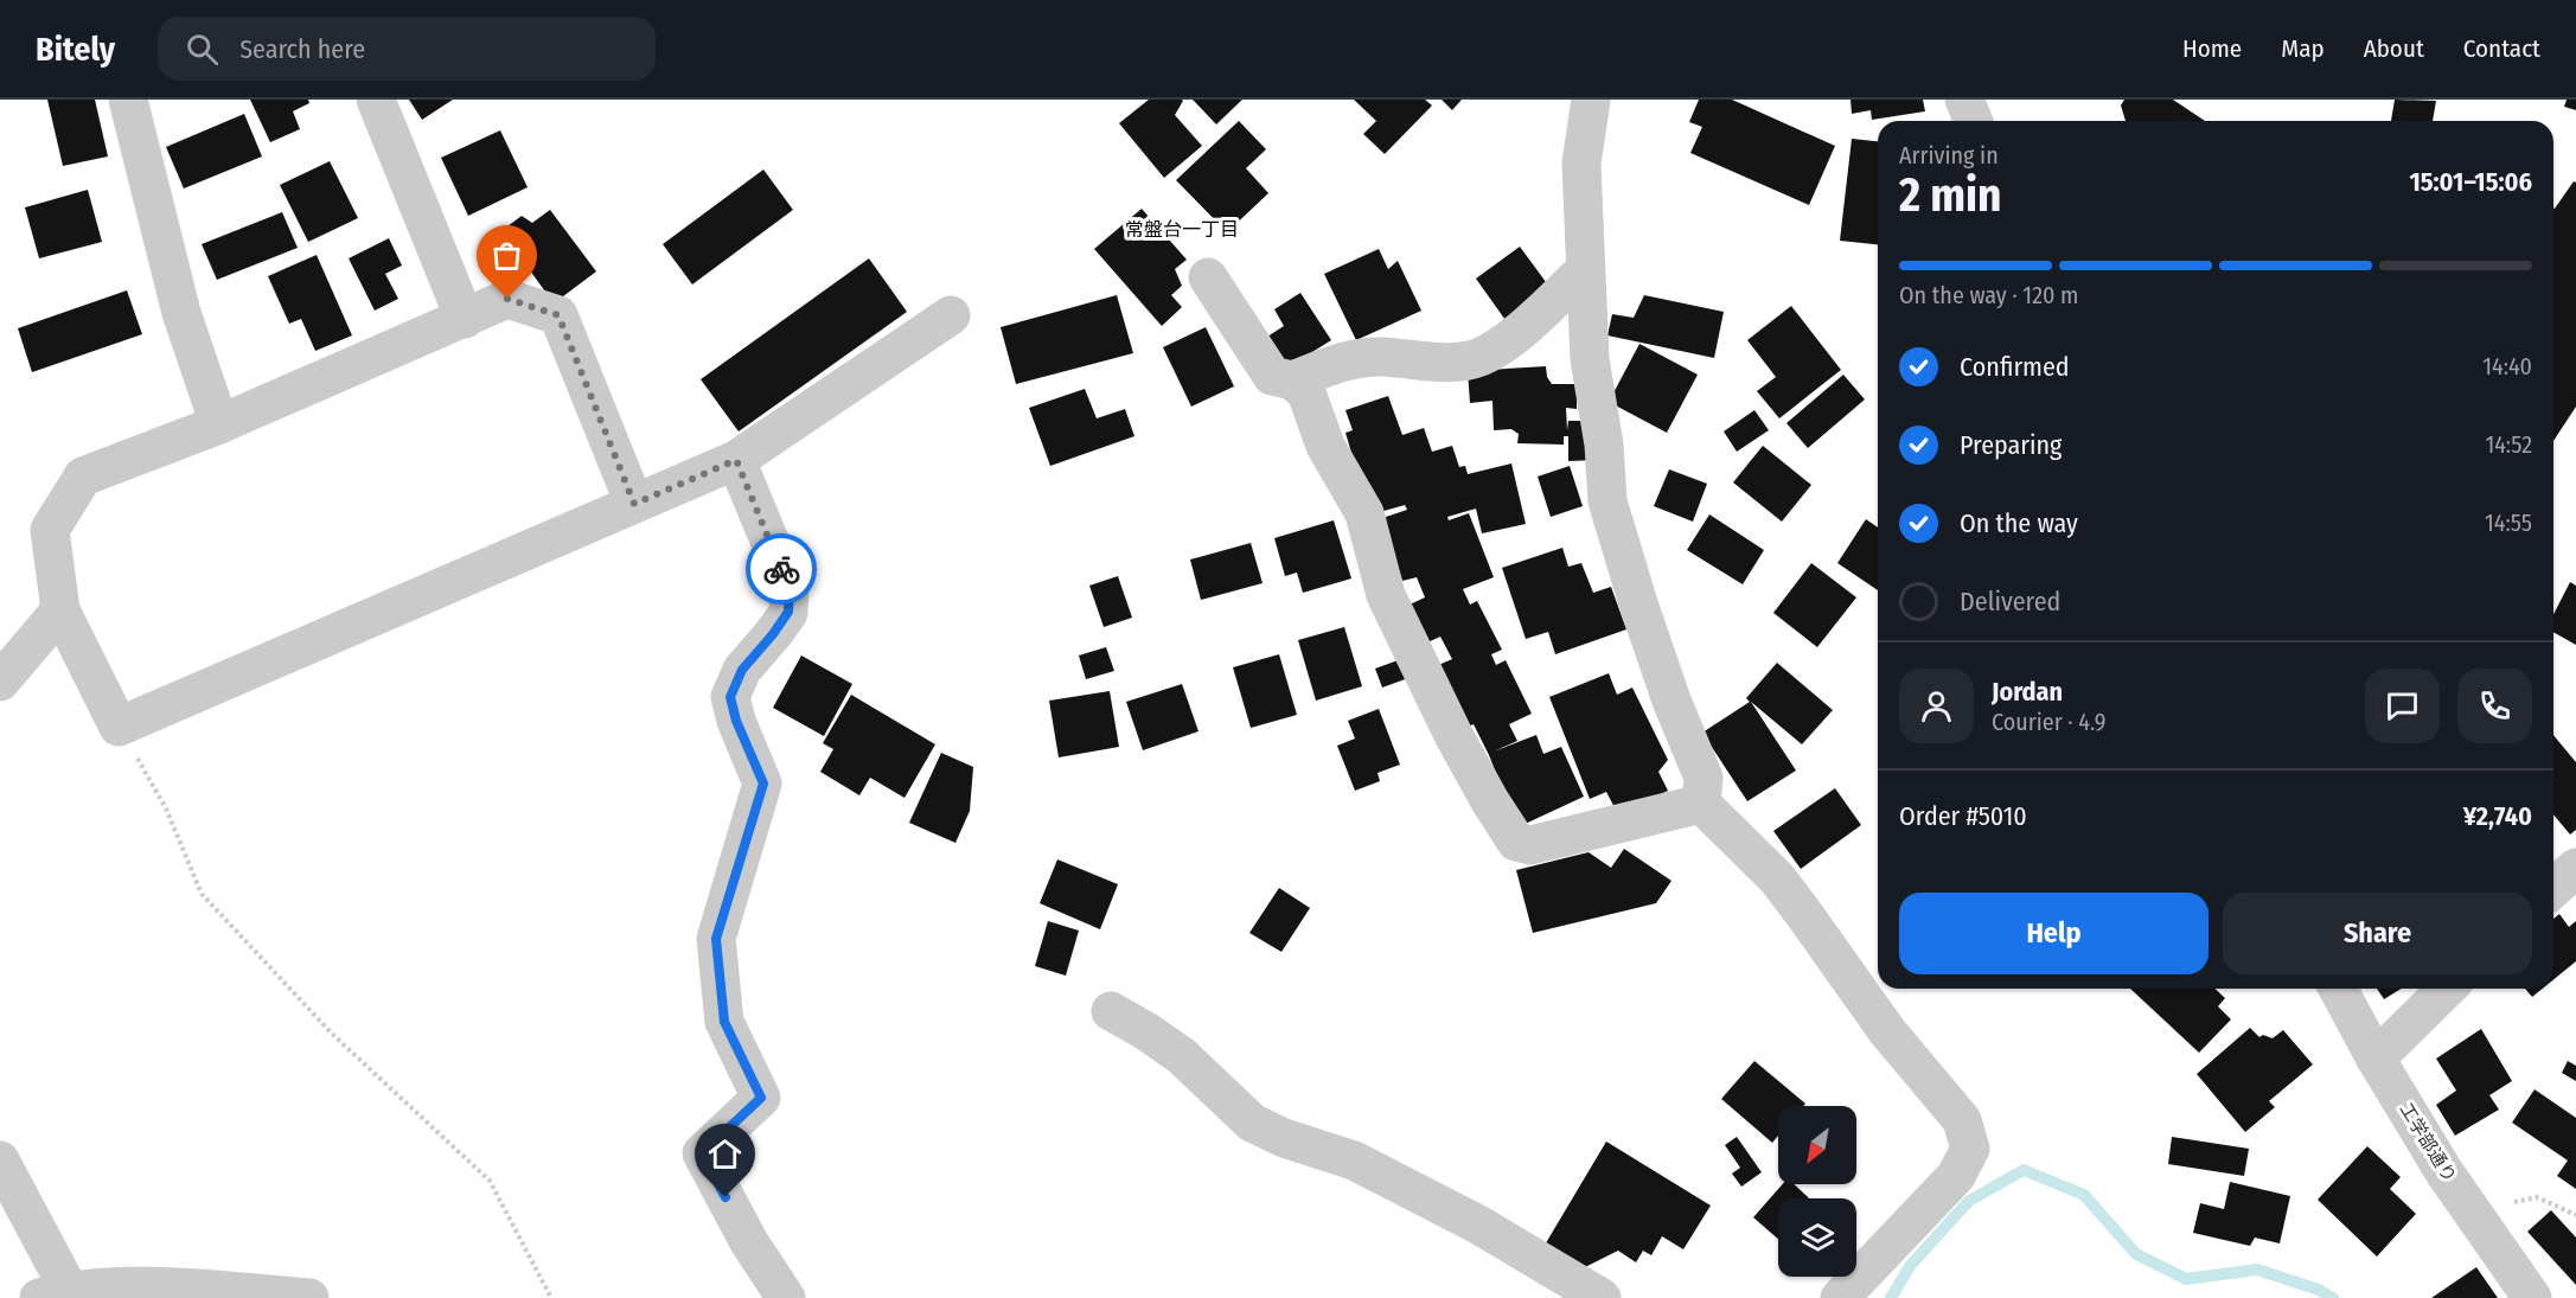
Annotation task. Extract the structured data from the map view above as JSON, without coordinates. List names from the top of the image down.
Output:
{
  "streets": {
    "street": ["工学部通り"]
  },
  "districts": ["常盤台一丁目"],
  "north": "bottom left",
  "page": {
    "header": "Bitely",
    "search": "Search here",
    "nav": [
      "Home",
      "Map",
      "About",
      "Contact"
    ],
    "heading": ["2 min", "Arriving in", "15:01–15:06"],
    "panel": [
      "Jordan",
      "Courier · 4.9",
      "Order #5010",
      "¥2,740"
    ],
    "bar": "On the way · 120 m",
    "list": [
      ["Confirmed", "14:40"],
      ["Preparing", "14:52"],
      ["On the way", "14:55"],
      "Delivered"
    ],
    "buttons": ["Help", "Share"]
  }
}
